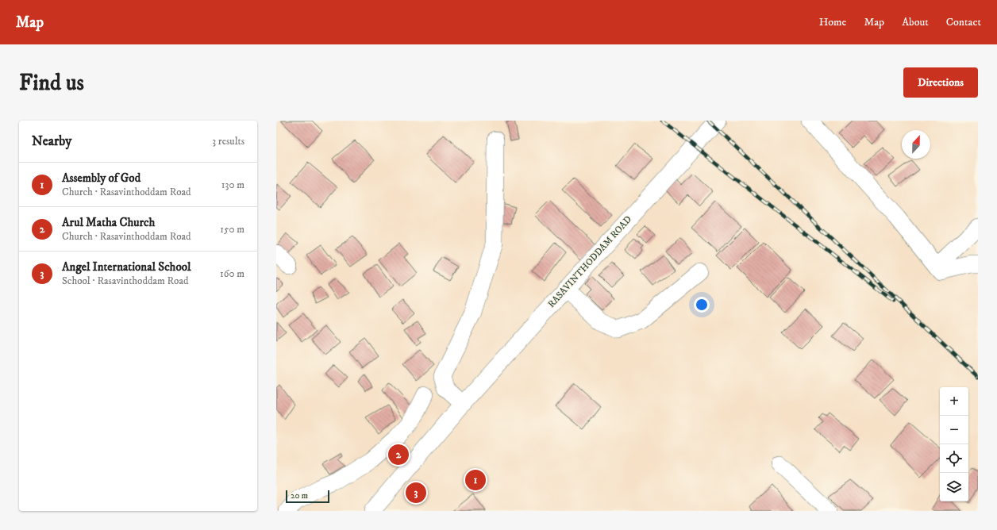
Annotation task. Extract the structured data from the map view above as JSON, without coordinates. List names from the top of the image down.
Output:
{
  "streets": {
    "street": ["RASAVINTHODDAM ROAD"]
  },
  "scale_bar": "20 m",
  "north": "top",
  "page": {
    "header": "Map",
    "nav": [
      "Home",
      "Map",
      "About",
      "Contact"
    ],
    "buttons": "Directions",
    "title": "Find us",
    "heading": ["Nearby", "3 results"],
    "list": [
      {
        "mark": "1",
        "name": "Assembly of God",
        "note": "Church · Rasavinthoddam Road",
        "value": "130 m"
      },
      {
        "mark": "2",
        "name": "Arul Matha Church",
        "note": "Church · Rasavinthoddam Road",
        "value": "150 m"
      },
      {
        "mark": "3",
        "name": "Angel International School",
        "note": "School · Rasavinthoddam Road",
        "value": "160 m"
      }
    ],
    "map_buttons": ["+", "−"],
    "pins": ["2", "1", "3"],
    "scale": "20 m"
  }
}
